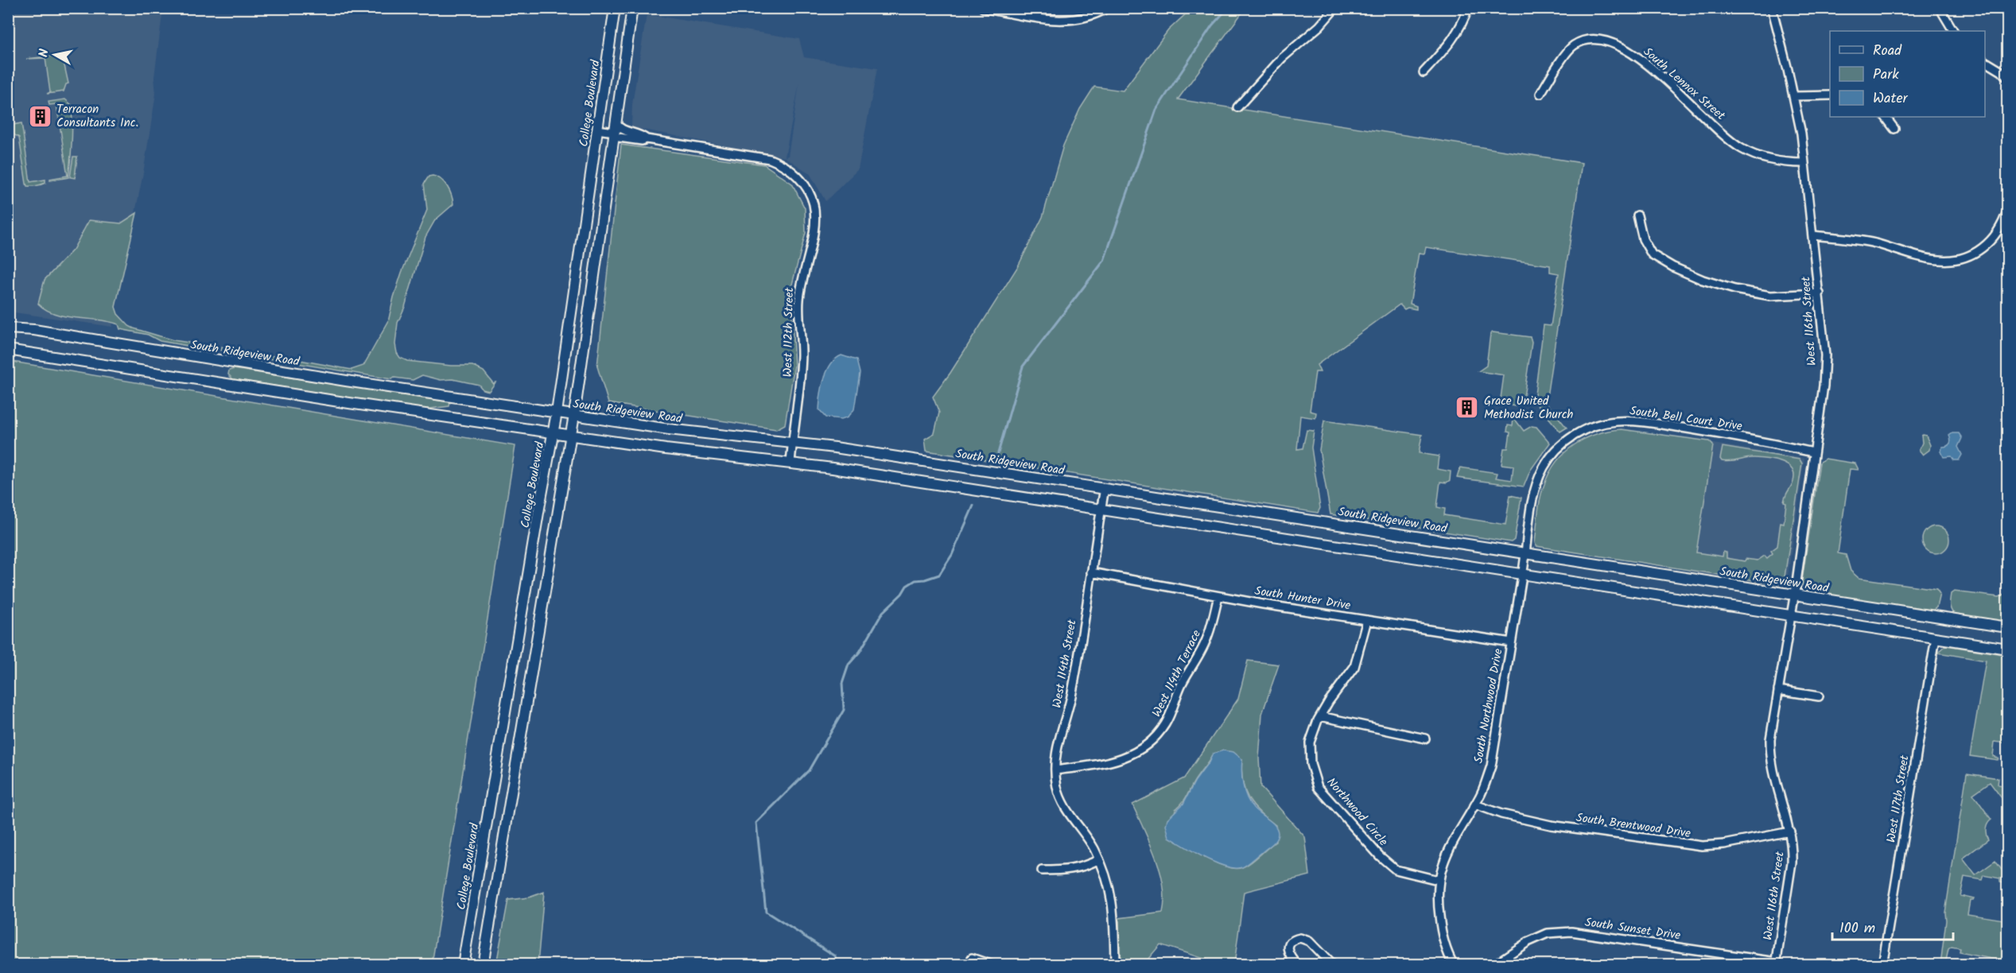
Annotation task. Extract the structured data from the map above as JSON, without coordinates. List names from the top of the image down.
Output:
{
  "streets": {
    "main road": ["College Boulevard", "South Ridgeview Road"],
    "street": [
      "South Lennox Street",
      "West 116th Street",
      "West 112th Street",
      "South Bell Court Drive",
      "South Hunter Drive",
      "West 114th Street",
      "West 114th Terrace",
      "South Northwood Drive",
      "West 117th Street",
      "Northwood Circle",
      "South Brentwood Drive",
      "South Sunset Drive"
    ]
  },
  "crossings": [
    ["South Lennox Street", "West 116th Street"],
    ["College Boulevard", "South Ridgeview Road"],
    ["West 116th Street", "South Ridgeview Road"],
    ["West 116th Street", "South Bell Court Drive"],
    ["West 116th Street", "South Brentwood Drive"],
    ["West 116th Street", "South Sunset Drive"],
    ["West 112th Street", "South Ridgeview Road"],
    ["South Ridgeview Road", "South Bell Court Drive"],
    ["South Ridgeview Road", "West 114th Street"],
    ["South Ridgeview Road", "South Northwood Drive"],
    ["South Bell Court Drive", "South Northwood Drive"],
    ["South Hunter Drive", "West 114th Street"],
    ["South Hunter Drive", "West 114th Terrace"],
    ["South Hunter Drive", "South Northwood Drive"],
    ["South Hunter Drive", "Northwood Circle"],
    ["West 114th Street", "West 114th Terrace"],
    ["South Northwood Drive", "Northwood Circle"],
    ["South Northwood Drive", "South Brentwood Drive"]
  ],
  "places": {
    "building": ["Terracon Consultants Inc.", "Grace United Methodist Church"]
  },
  "legend": ["Road", "Park", "Water"],
  "scale_bar": "100 m",
  "north": "left"
}
